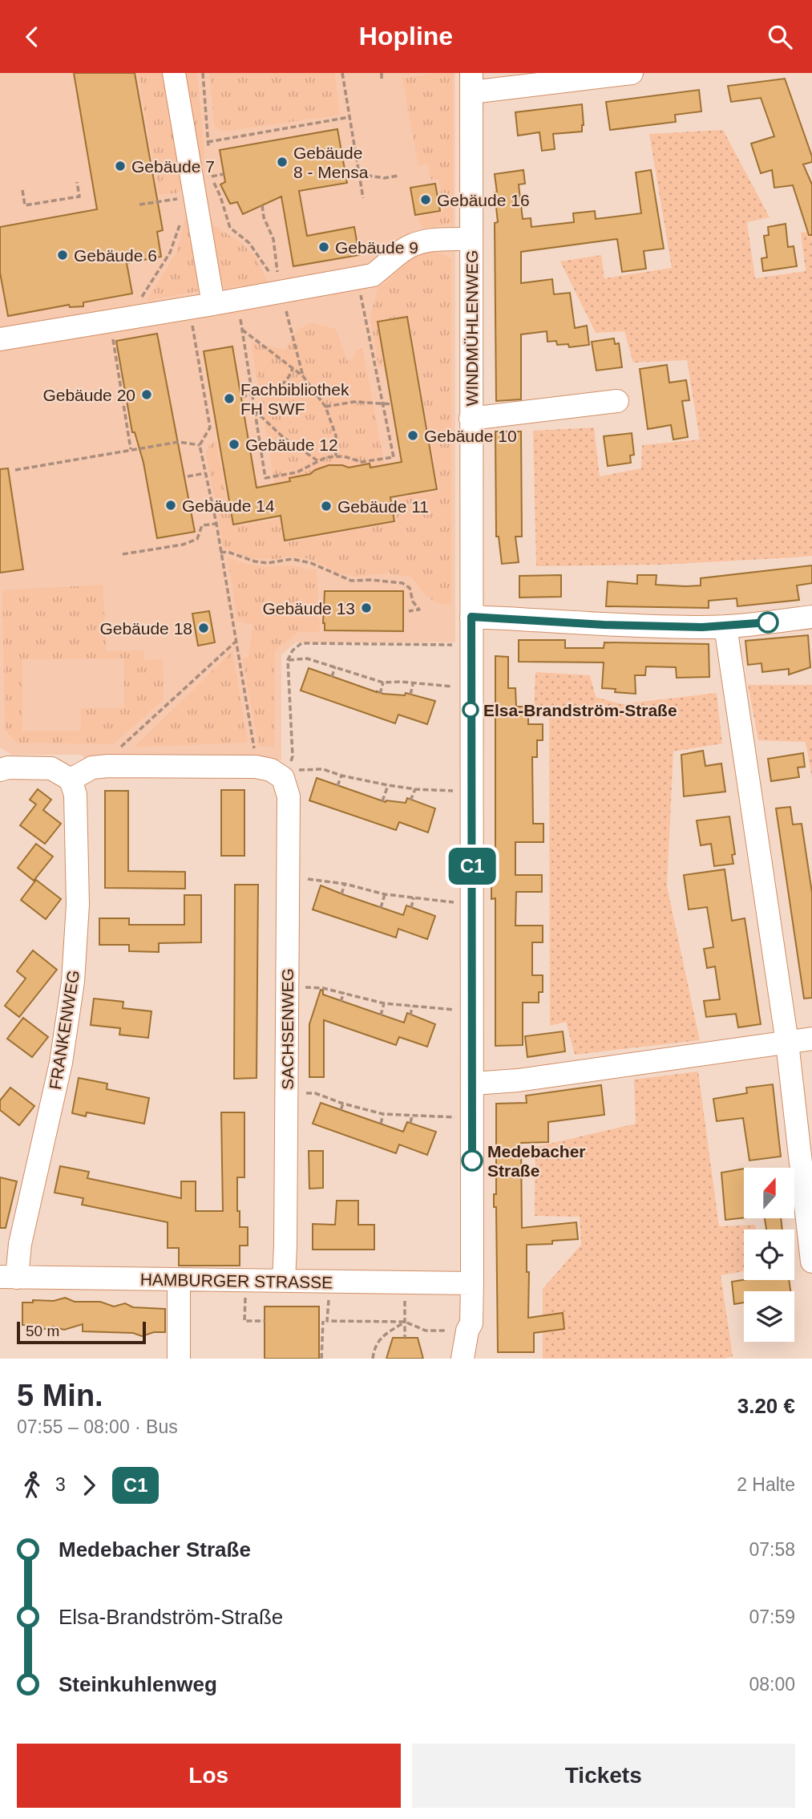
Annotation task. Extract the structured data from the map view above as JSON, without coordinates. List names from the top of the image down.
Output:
{
  "streets": {
    "street": [
      "WINDMÜHLENWEG",
      "SACHSENWEG",
      "FRANKENWEG",
      "HAMBURGER STRASSE"
    ]
  },
  "crossings": [
    ["WINDMÜHLENWEG", "HAMBURGER STRASSE"],
    ["SACHSENWEG", "HAMBURGER STRASSE"],
    ["FRANKENWEG", "HAMBURGER STRASSE"]
  ],
  "places": [
    "Gebäude 8 - Mensa",
    "Gebäude 7",
    "Gebäude 16",
    "Gebäude 9",
    "Gebäude 6",
    "Gebäude 20",
    "Fachbibliothek FH SWF",
    "Gebäude 10",
    "Gebäude 12",
    "Gebäude 14",
    "Gebäude 11",
    "Gebäude 13",
    "Gebäude 18",
    "Elsa-Brandström-Straße",
    "Medebacher Straße"
  ],
  "lines": ["bus line C1"],
  "scale_bar": "50 m",
  "north": "top",
  "page": {
    "header": "Hopline",
    "on_map": "C1",
    "scale": "50 m",
    "heading": ["5 Min.", "07:55 – 08:00 · Bus", "3.20 €"],
    "legs": ["3", "C1", "2 Halte"],
    "list": [
      {
        "name": "Medebacher Straße",
        "value": "07:58"
      },
      {
        "name": "Elsa-Brandström-Straße",
        "value": "07:59"
      },
      {
        "name": "Steinkuhlenweg",
        "value": "08:00"
      }
    ],
    "buttons": ["Los", "Tickets"]
  }
}
